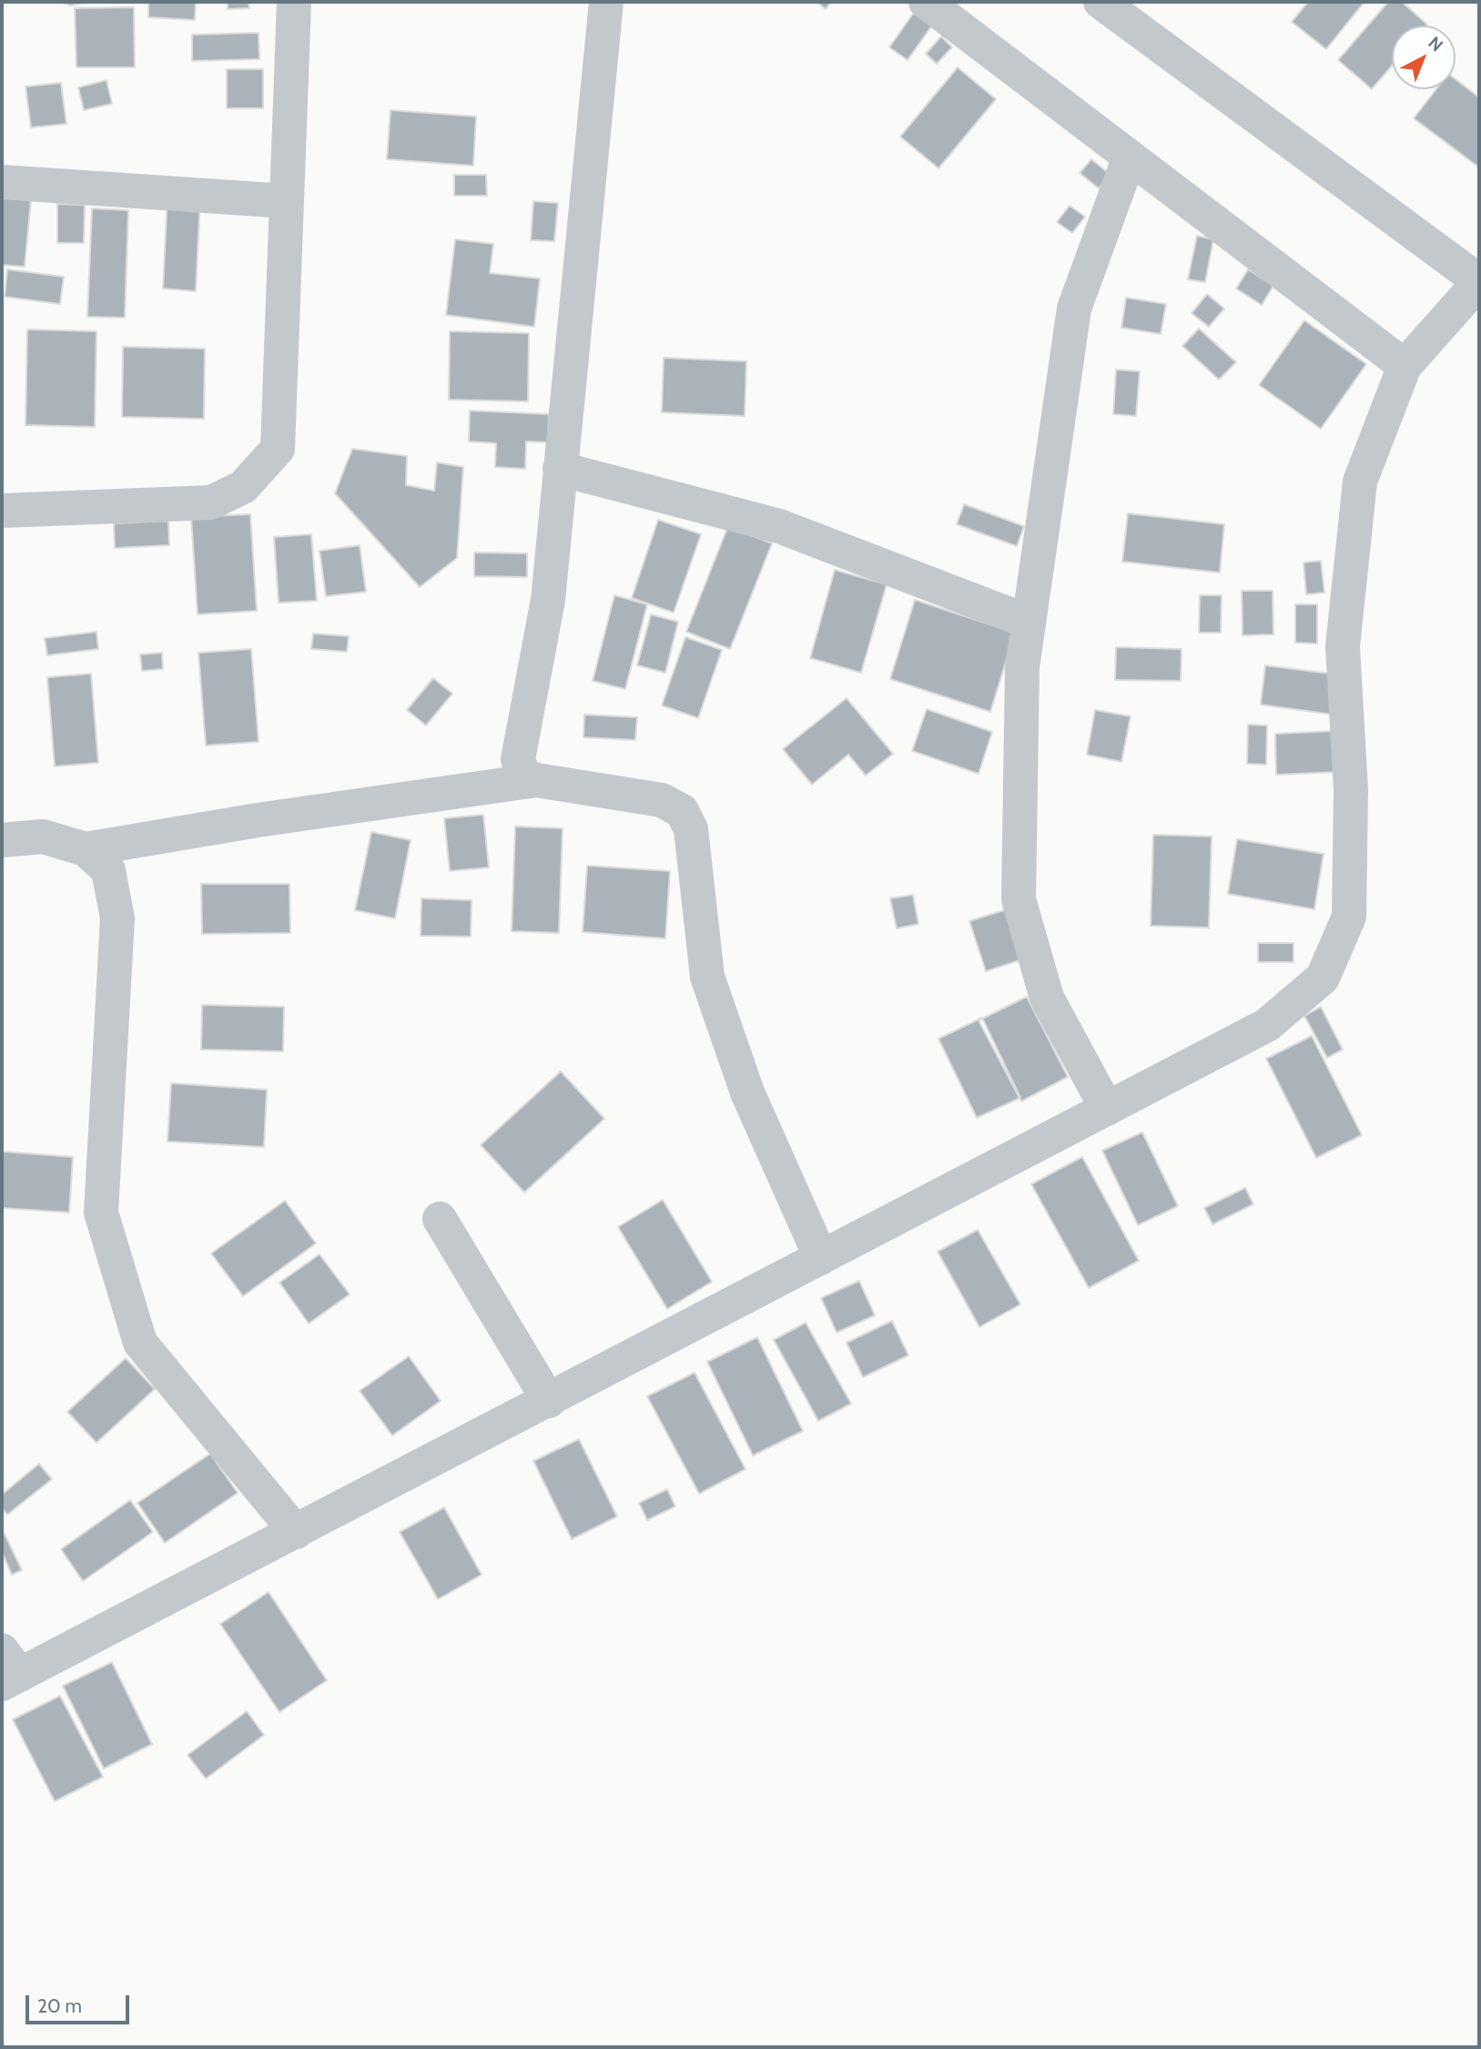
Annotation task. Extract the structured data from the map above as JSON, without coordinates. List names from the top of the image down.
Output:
{
  "scale_bar": "20 m",
  "north": "top right"
}
